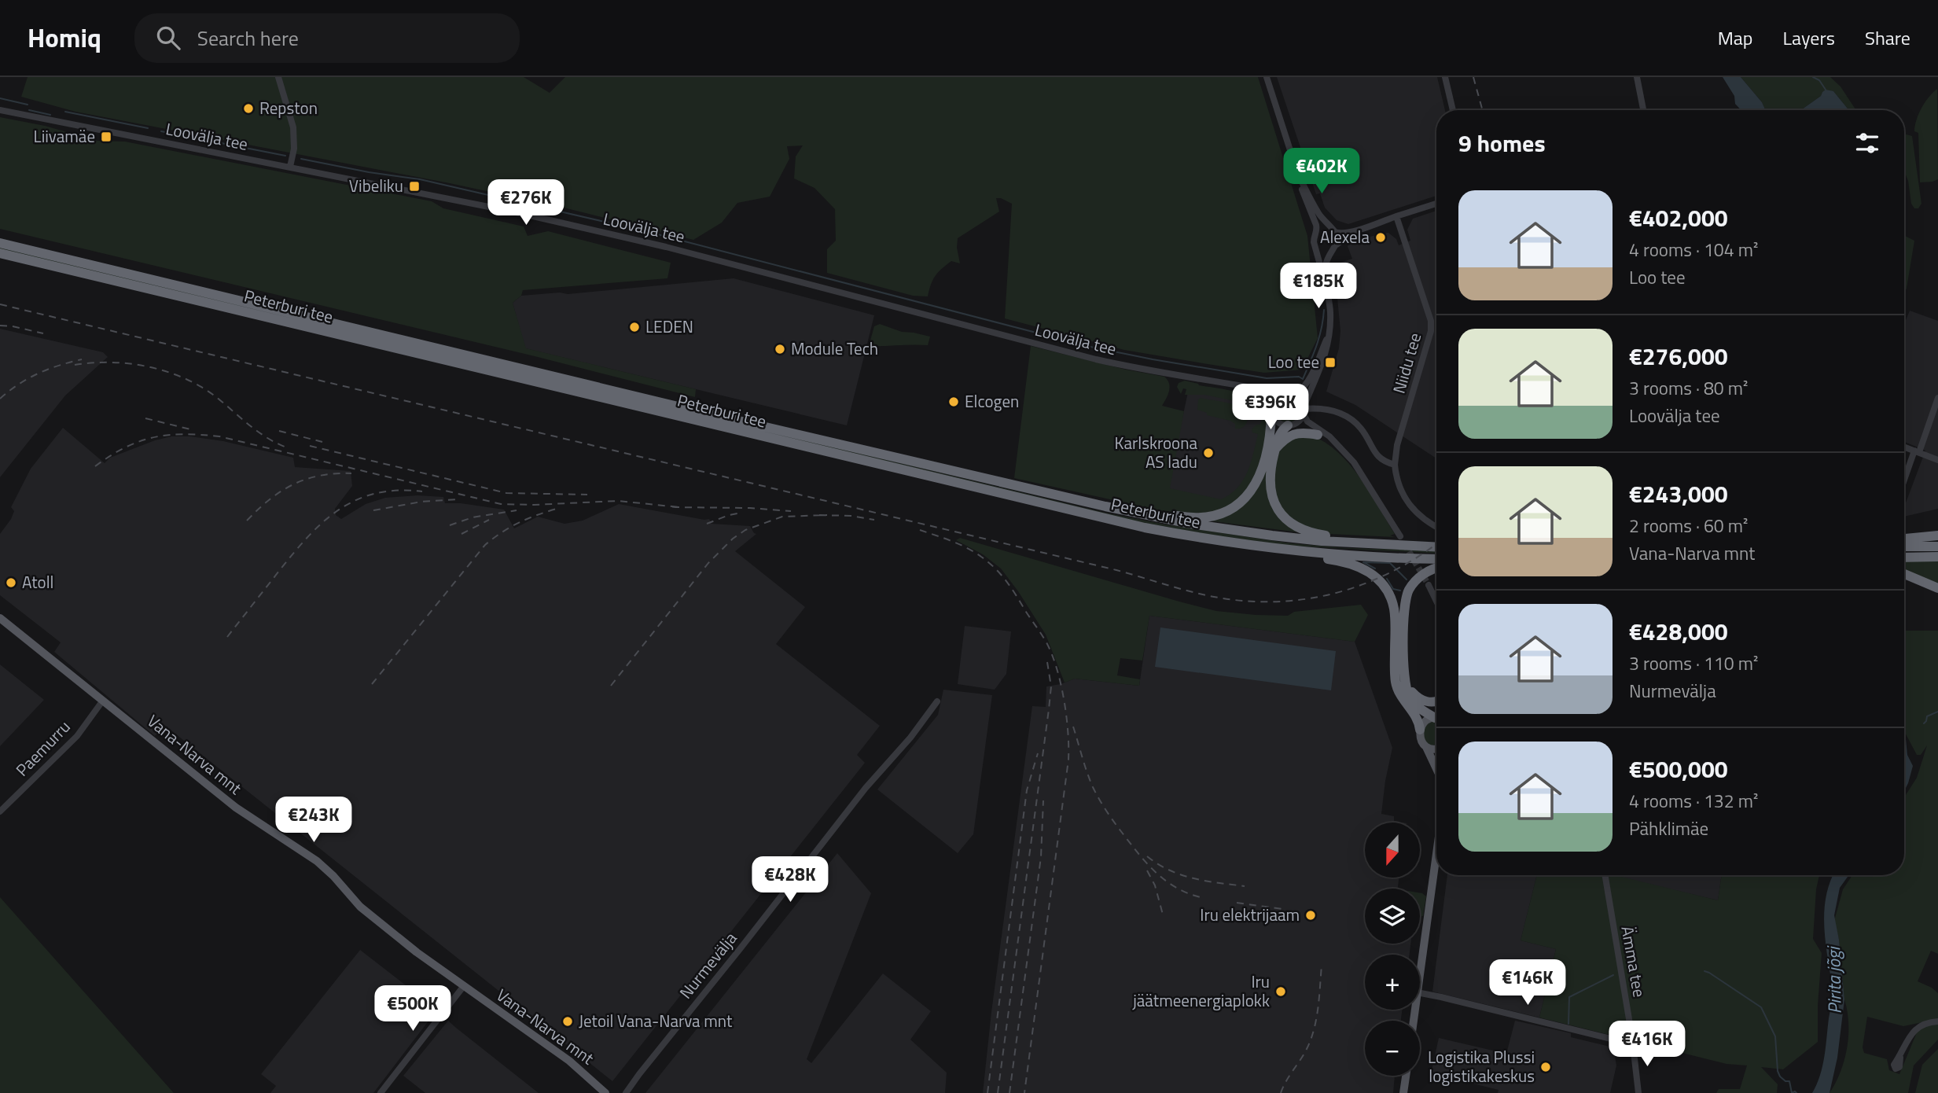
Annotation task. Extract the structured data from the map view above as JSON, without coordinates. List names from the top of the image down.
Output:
{
  "streets": {
    "highway": ["Peterburi tee"],
    "main road": ["Vana-Narva mnt"],
    "street": [
      "Loovälja tee",
      "Niidu tee",
      "Paemurru",
      "Ämma tee",
      "Nurmevälja"
    ]
  },
  "crossings": [
    ["Paemurru", "Vana-Narva mnt"]
  ],
  "water": ["Pirita jõgi"],
  "places": {
    "other": [
      "Repston",
      "Alexela",
      "LEDEN",
      "Module Tech",
      "Elcogen",
      "Karlskroona AS ladu",
      "Atoll",
      "Iru elektrijaam",
      "Iru jäätmeenergiaplokk",
      "Jetoil Vana-Narva mnt",
      "Logistika Plussi logistikakeskus"
    ],
    "transit": ["Liivamäe", "Vibeliku", "Loo tee"]
  },
  "north": "bottom",
  "page": {
    "header": "Homiq",
    "search": "Search here",
    "nav": ["Map", "Layers", "Share"],
    "heading": "9 homes",
    "price": [
      "€402K",
      "€276K",
      "€185K",
      "€396K",
      "€243K",
      "€428K",
      "€146K",
      "€500K",
      "€416K"
    ],
    "list": [
      {
        "name": "€402,000",
        "note": "4 rooms · 104 m² · Loo tee"
      },
      {
        "name": "€276,000",
        "note": "3 rooms · 80 m² · Loovälja tee"
      },
      {
        "name": "€243,000",
        "note": "2 rooms · 60 m² · Vana-Narva mnt"
      },
      {
        "name": "€428,000",
        "note": "3 rooms · 110 m² · Nurmevälja"
      },
      {
        "name": "€500,000",
        "note": "4 rooms · 132 m² · Pähklimäe"
      }
    ],
    "map_buttons": ["+", "−"]
  }
}
